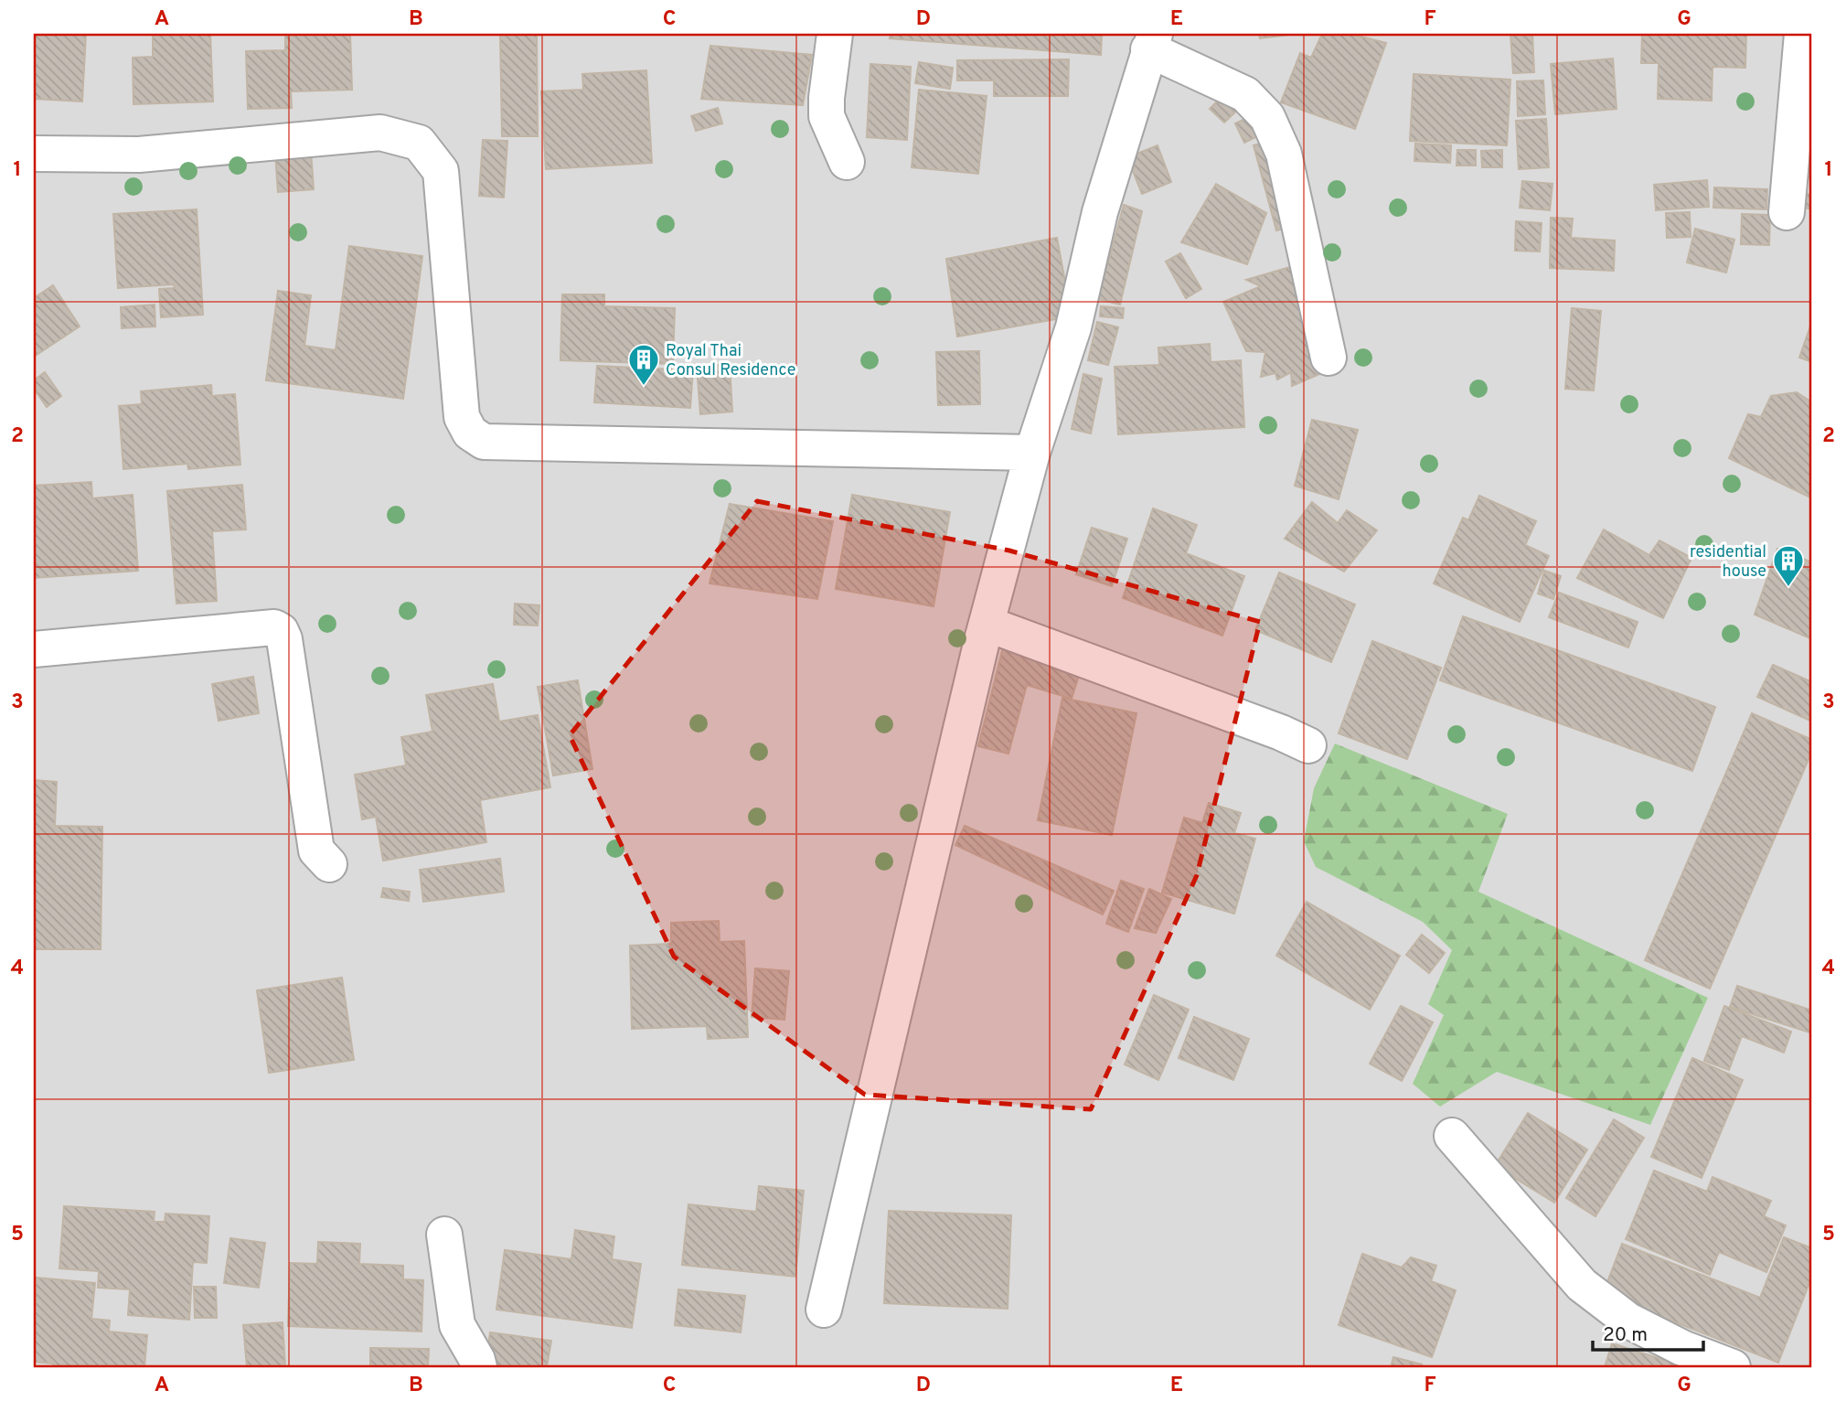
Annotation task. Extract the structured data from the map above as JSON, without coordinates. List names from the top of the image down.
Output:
{
  "places": {
    "building": ["Royal Thai Consul Residence", "residential house"]
  },
  "scale_bar": "20 m",
  "grid": {
    "columns": [
      "A",
      "B",
      "C",
      "D",
      "E",
      "F",
      "G"
    ],
    "rows": [
      "1",
      "2",
      "3",
      "4",
      "5"
    ]
  }
}
